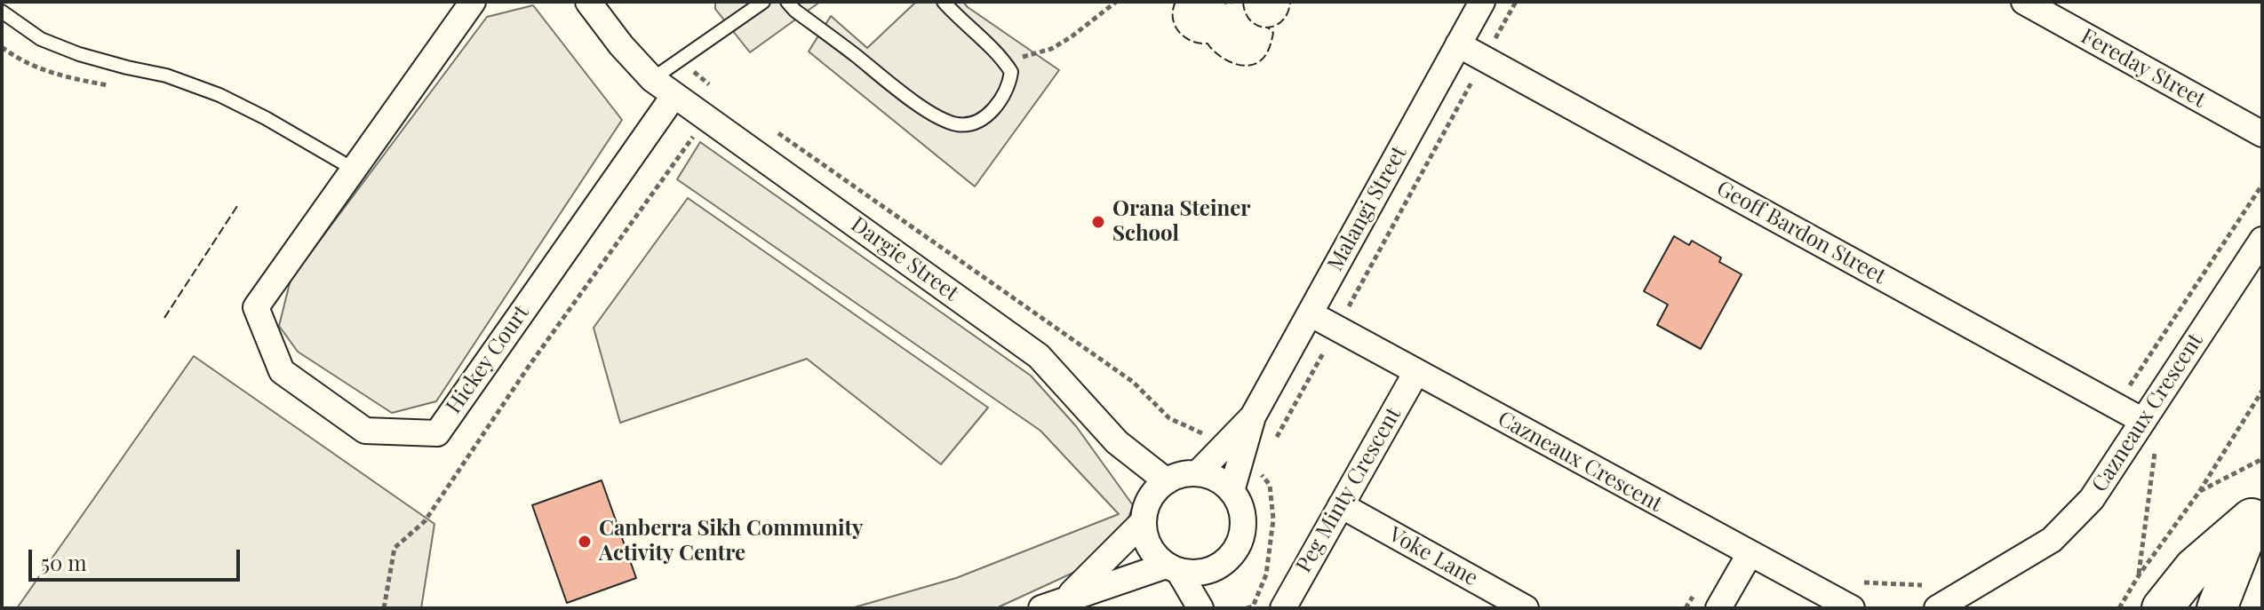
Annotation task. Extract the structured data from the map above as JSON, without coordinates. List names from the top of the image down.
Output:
{
  "streets": {
    "street": [
      "Fereday Street",
      "Malangi Street",
      "Geoff Bardon Street",
      "Dargie Street",
      "Hickey Court",
      "Cazneaux Crescent",
      "Peg Minty Crescent",
      "Voke Lane"
    ]
  },
  "crossings": [
    ["Malangi Street", "Geoff Bardon Street"],
    ["Malangi Street", "Dargie Street"],
    ["Malangi Street", "Cazneaux Crescent"],
    ["Geoff Bardon Street", "Cazneaux Crescent"],
    ["Dargie Street", "Hickey Court"],
    ["Cazneaux Crescent", "Peg Minty Crescent"],
    ["Peg Minty Crescent", "Voke Lane"]
  ],
  "places": ["Orana Steiner School", "Canberra Sikh Community Activity Centre"],
  "scale_bar": "50 m"
}
